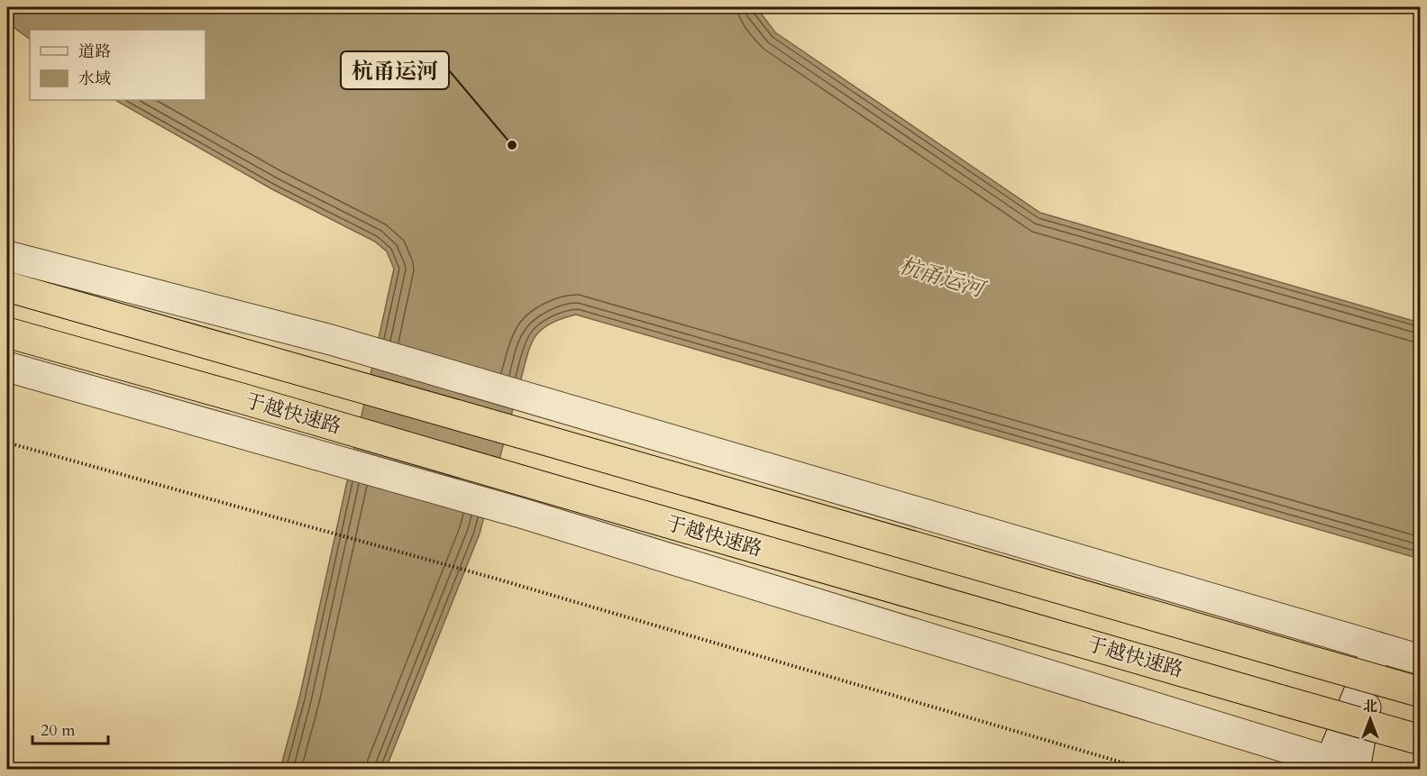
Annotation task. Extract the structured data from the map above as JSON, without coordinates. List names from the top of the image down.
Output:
{
  "streets": {
    "highway": ["于越快速路"]
  },
  "water": ["杭甬运河"],
  "places": ["杭甬运河"],
  "legend": ["道路", "水域"],
  "scale_bar": "20 m",
  "north": "top"
}
